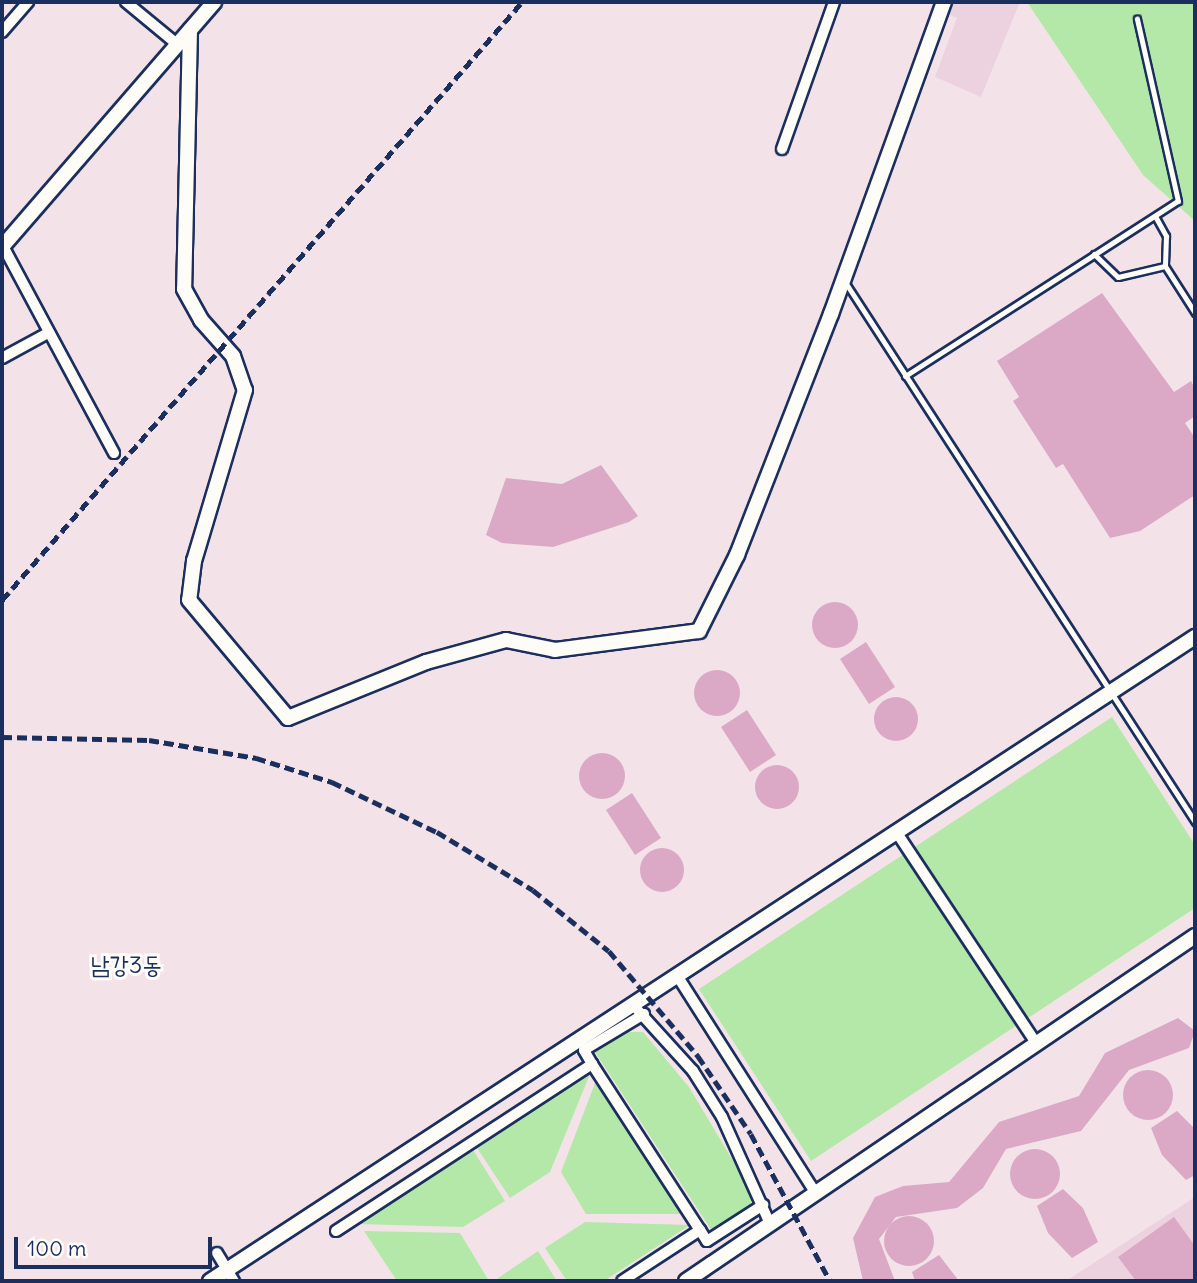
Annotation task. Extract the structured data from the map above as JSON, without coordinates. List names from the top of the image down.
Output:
{
  "districts": ["남강3동"],
  "scale_bar": "100 m"
}
